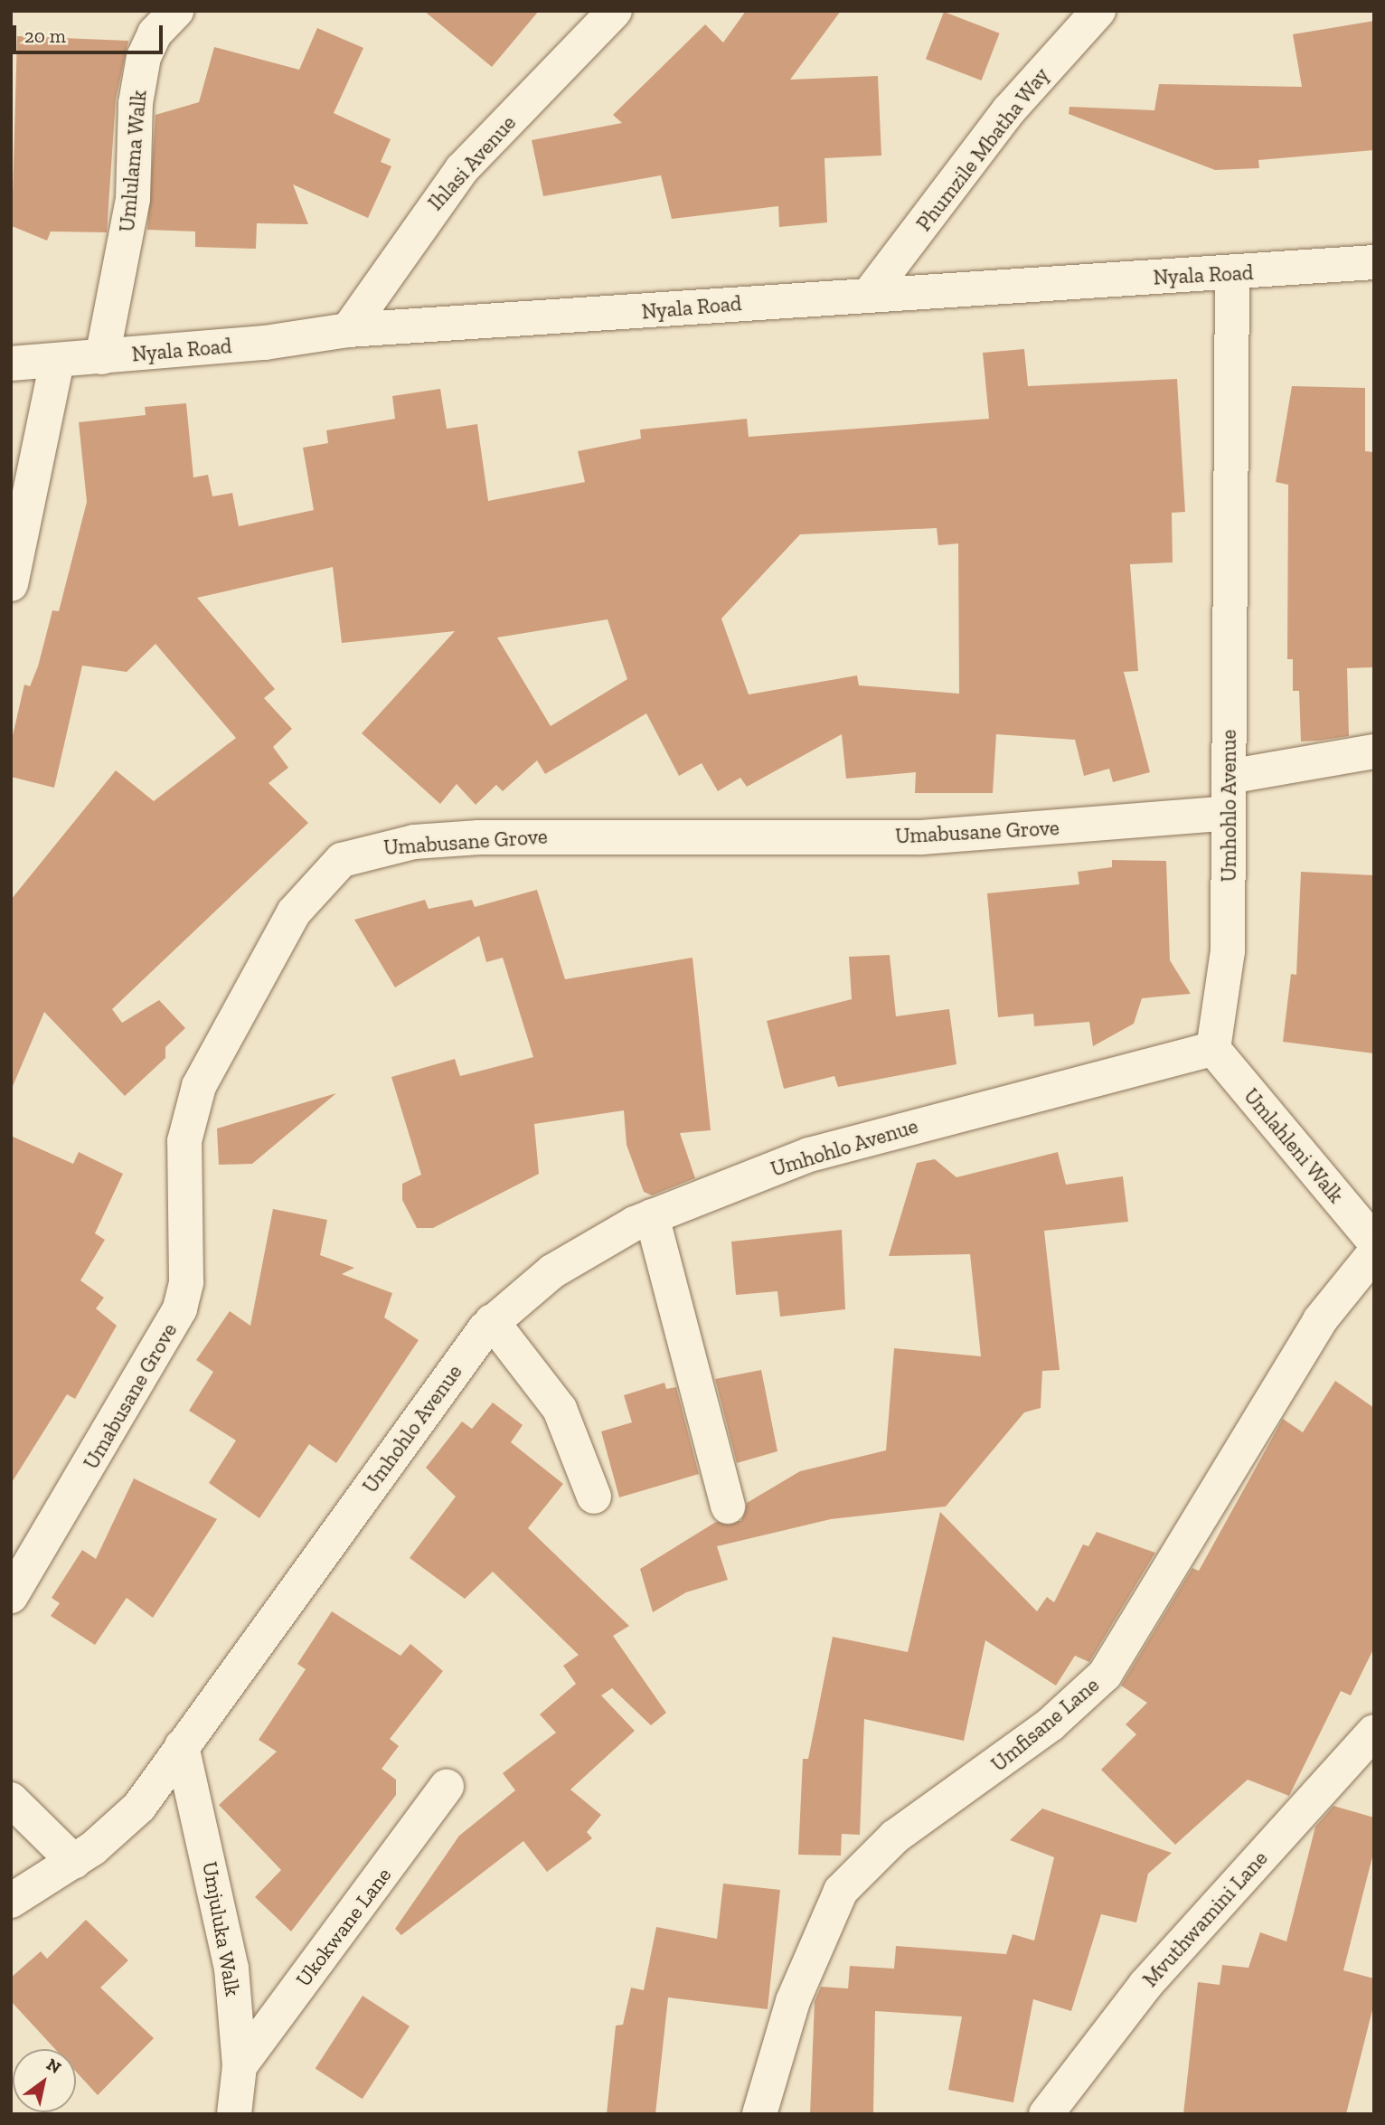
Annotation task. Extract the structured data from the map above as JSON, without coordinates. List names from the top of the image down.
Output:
{
  "streets": {
    "street": [
      "Phumzile Mbatha Way",
      "Umlulama Walk",
      "Ihlasi Avenue",
      "Nyala Road",
      "Umhohlo Avenue",
      "Umabusane Grove",
      "Umlahleni Walk",
      "Umfisane Lane",
      "Mvuthwamini Lane",
      "Ukokwane Lane",
      "Umjuluka Walk"
    ]
  },
  "crossings": [
    ["Phumzile Mbatha Way", "Nyala Road"],
    ["Umlulama Walk", "Nyala Road"],
    ["Ihlasi Avenue", "Nyala Road"],
    ["Nyala Road", "Umhohlo Avenue"],
    ["Umhohlo Avenue", "Umabusane Grove"],
    ["Umhohlo Avenue", "Umlahleni Walk"],
    ["Umhohlo Avenue", "Umjuluka Walk"],
    ["Ukokwane Lane", "Umjuluka Walk"]
  ],
  "scale_bar": "20 m",
  "north": "top right"
}
